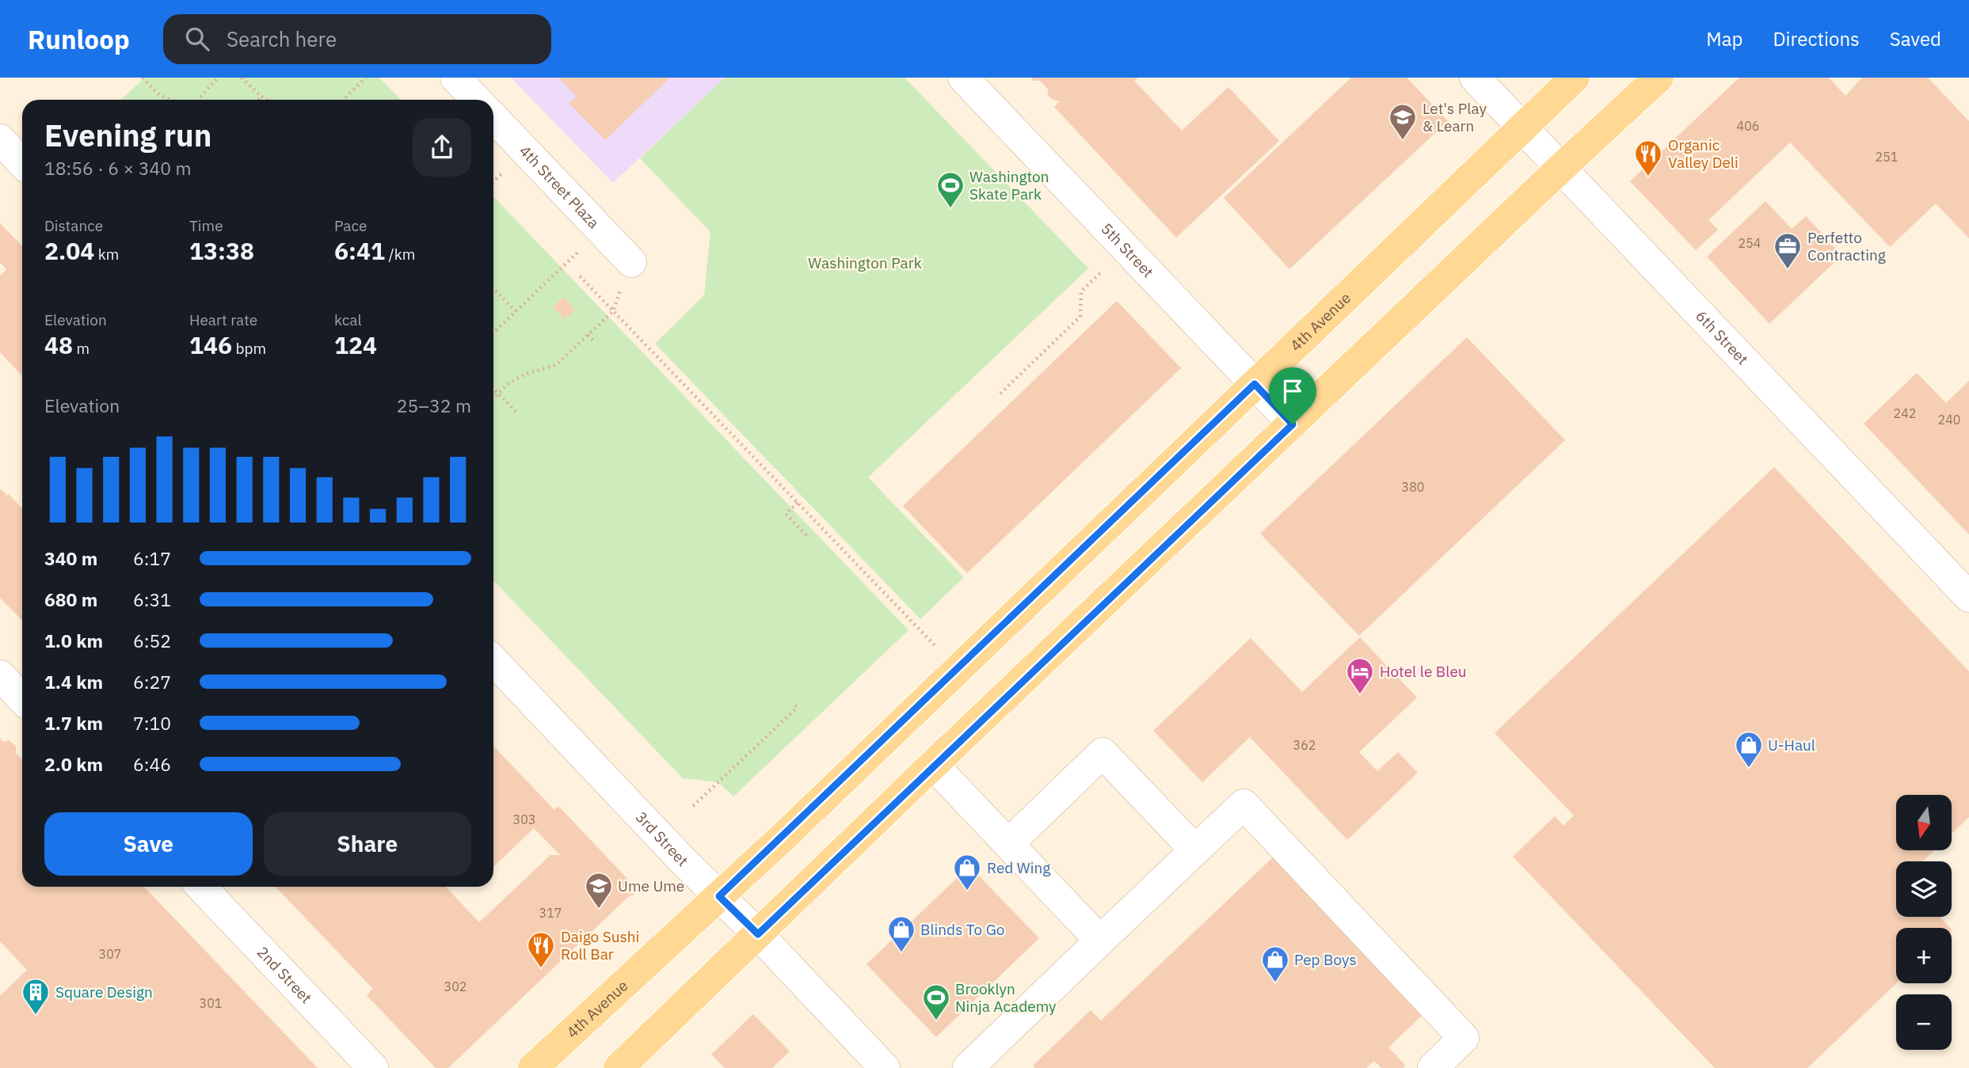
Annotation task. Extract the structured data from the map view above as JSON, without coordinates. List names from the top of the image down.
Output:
{
  "streets": {
    "main road": ["4th Avenue"],
    "street": [
      "4th Street Plaza",
      "5th Street",
      "6th Street",
      "3rd Street",
      "2nd Street"
    ]
  },
  "crossings": [
    ["5th Street", "4th Avenue"],
    ["4th Avenue", "6th Street"],
    ["4th Avenue", "3rd Street"]
  ],
  "parks": ["Washington Park"],
  "places": {
    "school or university": ["Let's Play & Learn", "Ume Ume"],
    "restaurant": ["Organic Valley Deli", "Daigo Sushi Roll Bar"],
    "sports": ["Washington Skate Park", "Brooklyn Ninja Academy"],
    "office": ["Perfetto Contracting"],
    "hotel": ["Hotel le Bleu"],
    "shop": [
      "U-Haul",
      "Red Wing",
      "Blinds To Go",
      "Pep Boys"
    ],
    "building": ["Square Design"]
  },
  "house_numbers": [
    "406",
    "251",
    "254",
    "242",
    "240",
    "380",
    "362",
    "303",
    "317",
    "307",
    "302",
    "301"
  ],
  "north": "bottom",
  "page": {
    "header": "Runloop",
    "search": "Search here",
    "nav": ["Map", "Directions", "Saved"],
    "heading": ["Evening run", "18:56 · 6 × 340 m"],
    "stats": [
      ["Distance", "2.04 km"],
      ["Time", "13:38"],
      ["Pace", "6:41 /km"],
      ["Elevation", "48 m"],
      ["Heart rate", "146 bpm"],
      ["kcal", "124"]
    ],
    "chart": ["Elevation", "25–32 m"],
    "list": [
      {
        "name": "340 m",
        "note": "6:17"
      },
      {
        "name": "680 m",
        "note": "6:31"
      },
      {
        "name": "1.0 km",
        "note": "6:52"
      },
      {
        "name": "1.4 km",
        "note": "6:27"
      },
      {
        "name": "1.7 km",
        "note": "7:10"
      },
      {
        "name": "2.0 km",
        "note": "6:46"
      }
    ],
    "map_buttons": ["+", "−"],
    "buttons": ["Save", "Share"]
  }
}
